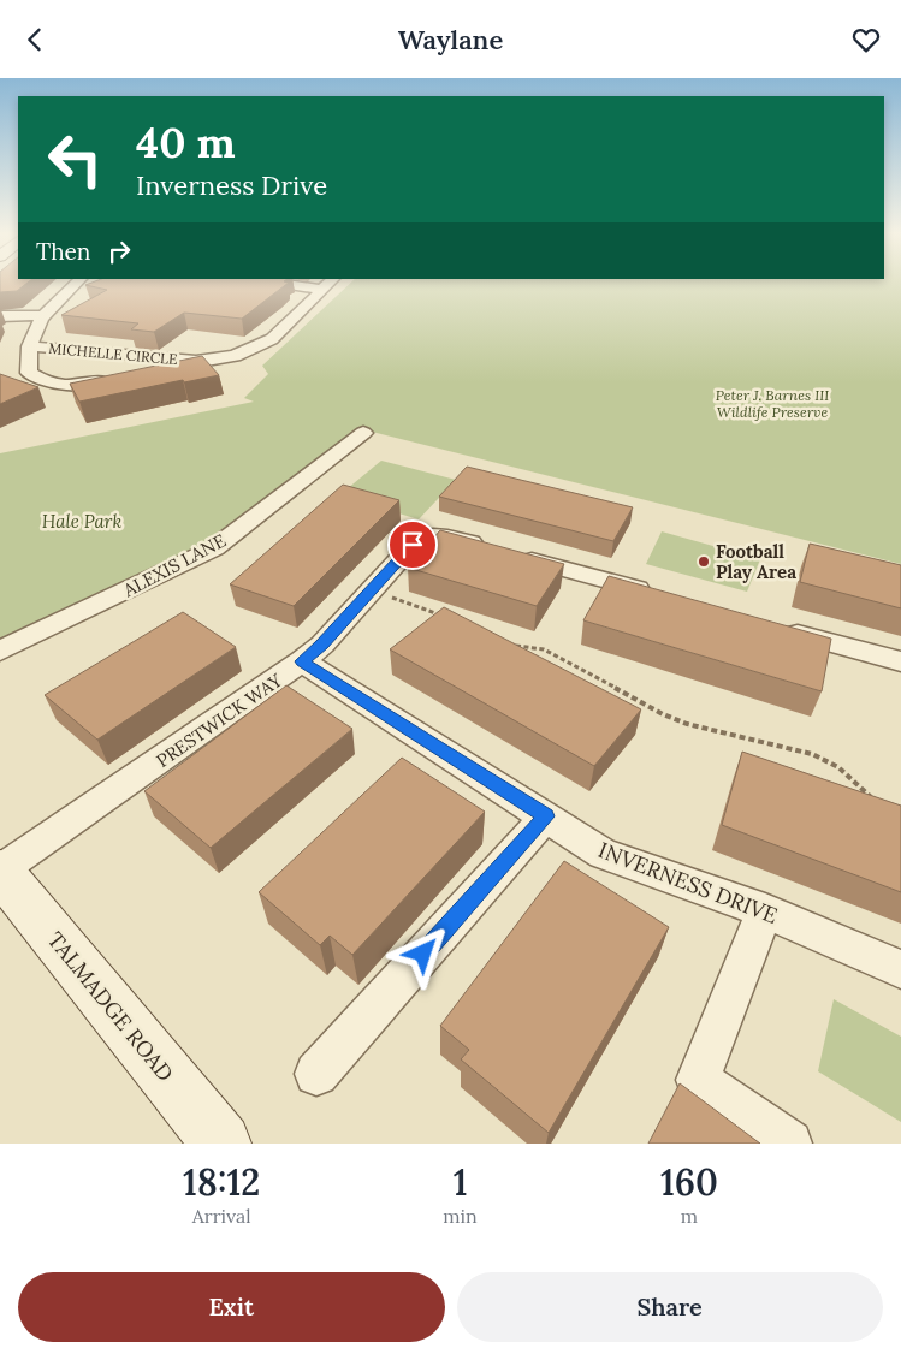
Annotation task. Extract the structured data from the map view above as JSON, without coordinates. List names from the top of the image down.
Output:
{
  "streets": {
    "street": [
      "MICHELLE CIRCLE",
      "ALEXIS LANE",
      "PRESTWICK WAY",
      "INVERNESS DRIVE",
      "TALMADGE ROAD"
    ]
  },
  "crossings": [
    ["PRESTWICK WAY", "INVERNESS DRIVE"],
    ["PRESTWICK WAY", "TALMADGE ROAD"]
  ],
  "parks": ["Peter J. Barnes III Wildlife Preserve", "Hale Park"],
  "places": ["Football Play Area"],
  "page": {
    "header": "Waylane",
    "turn": ["40 m", "Inverness Drive"],
    "then": "Then",
    "eta": [
      "18:12",
      "Arrival",
      "1",
      "min",
      "160",
      "m"
    ],
    "buttons": ["Exit", "Share"]
  }
}
